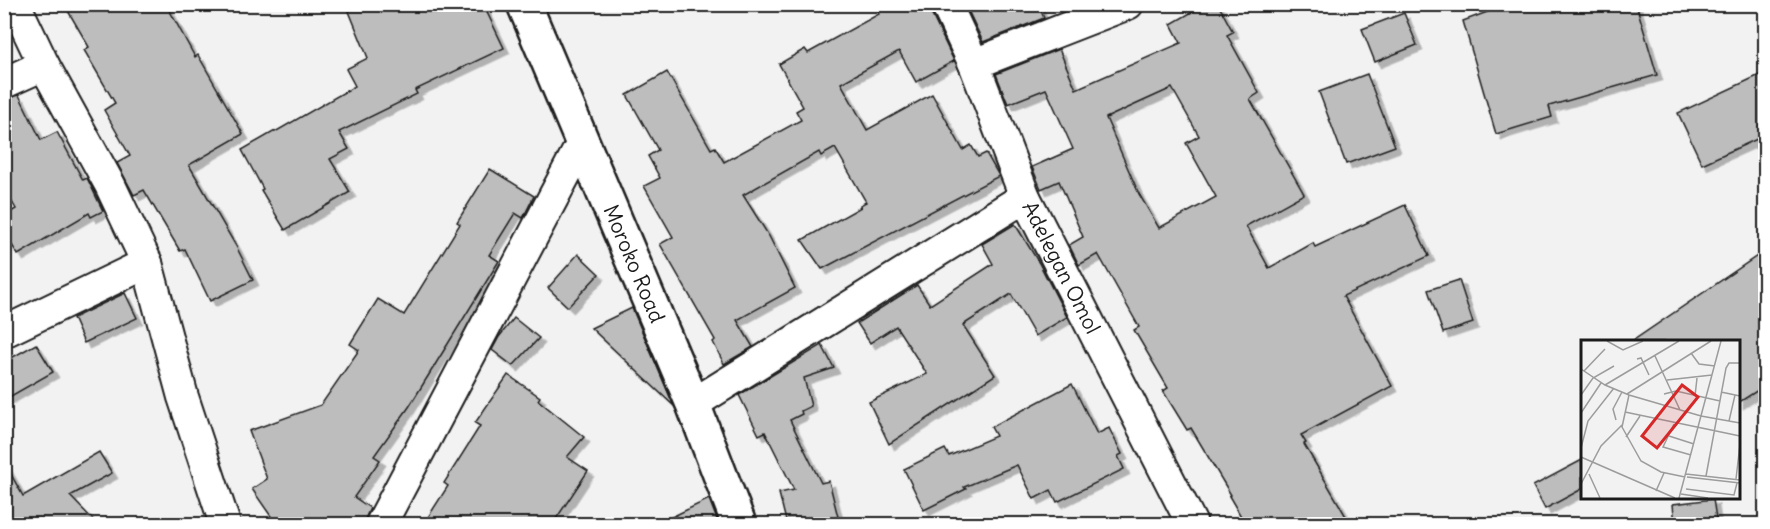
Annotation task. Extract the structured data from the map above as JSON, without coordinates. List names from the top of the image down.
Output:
{
  "streets": {
    "street": ["Moroko Road", "Adelegan Omol"]
  }
}
